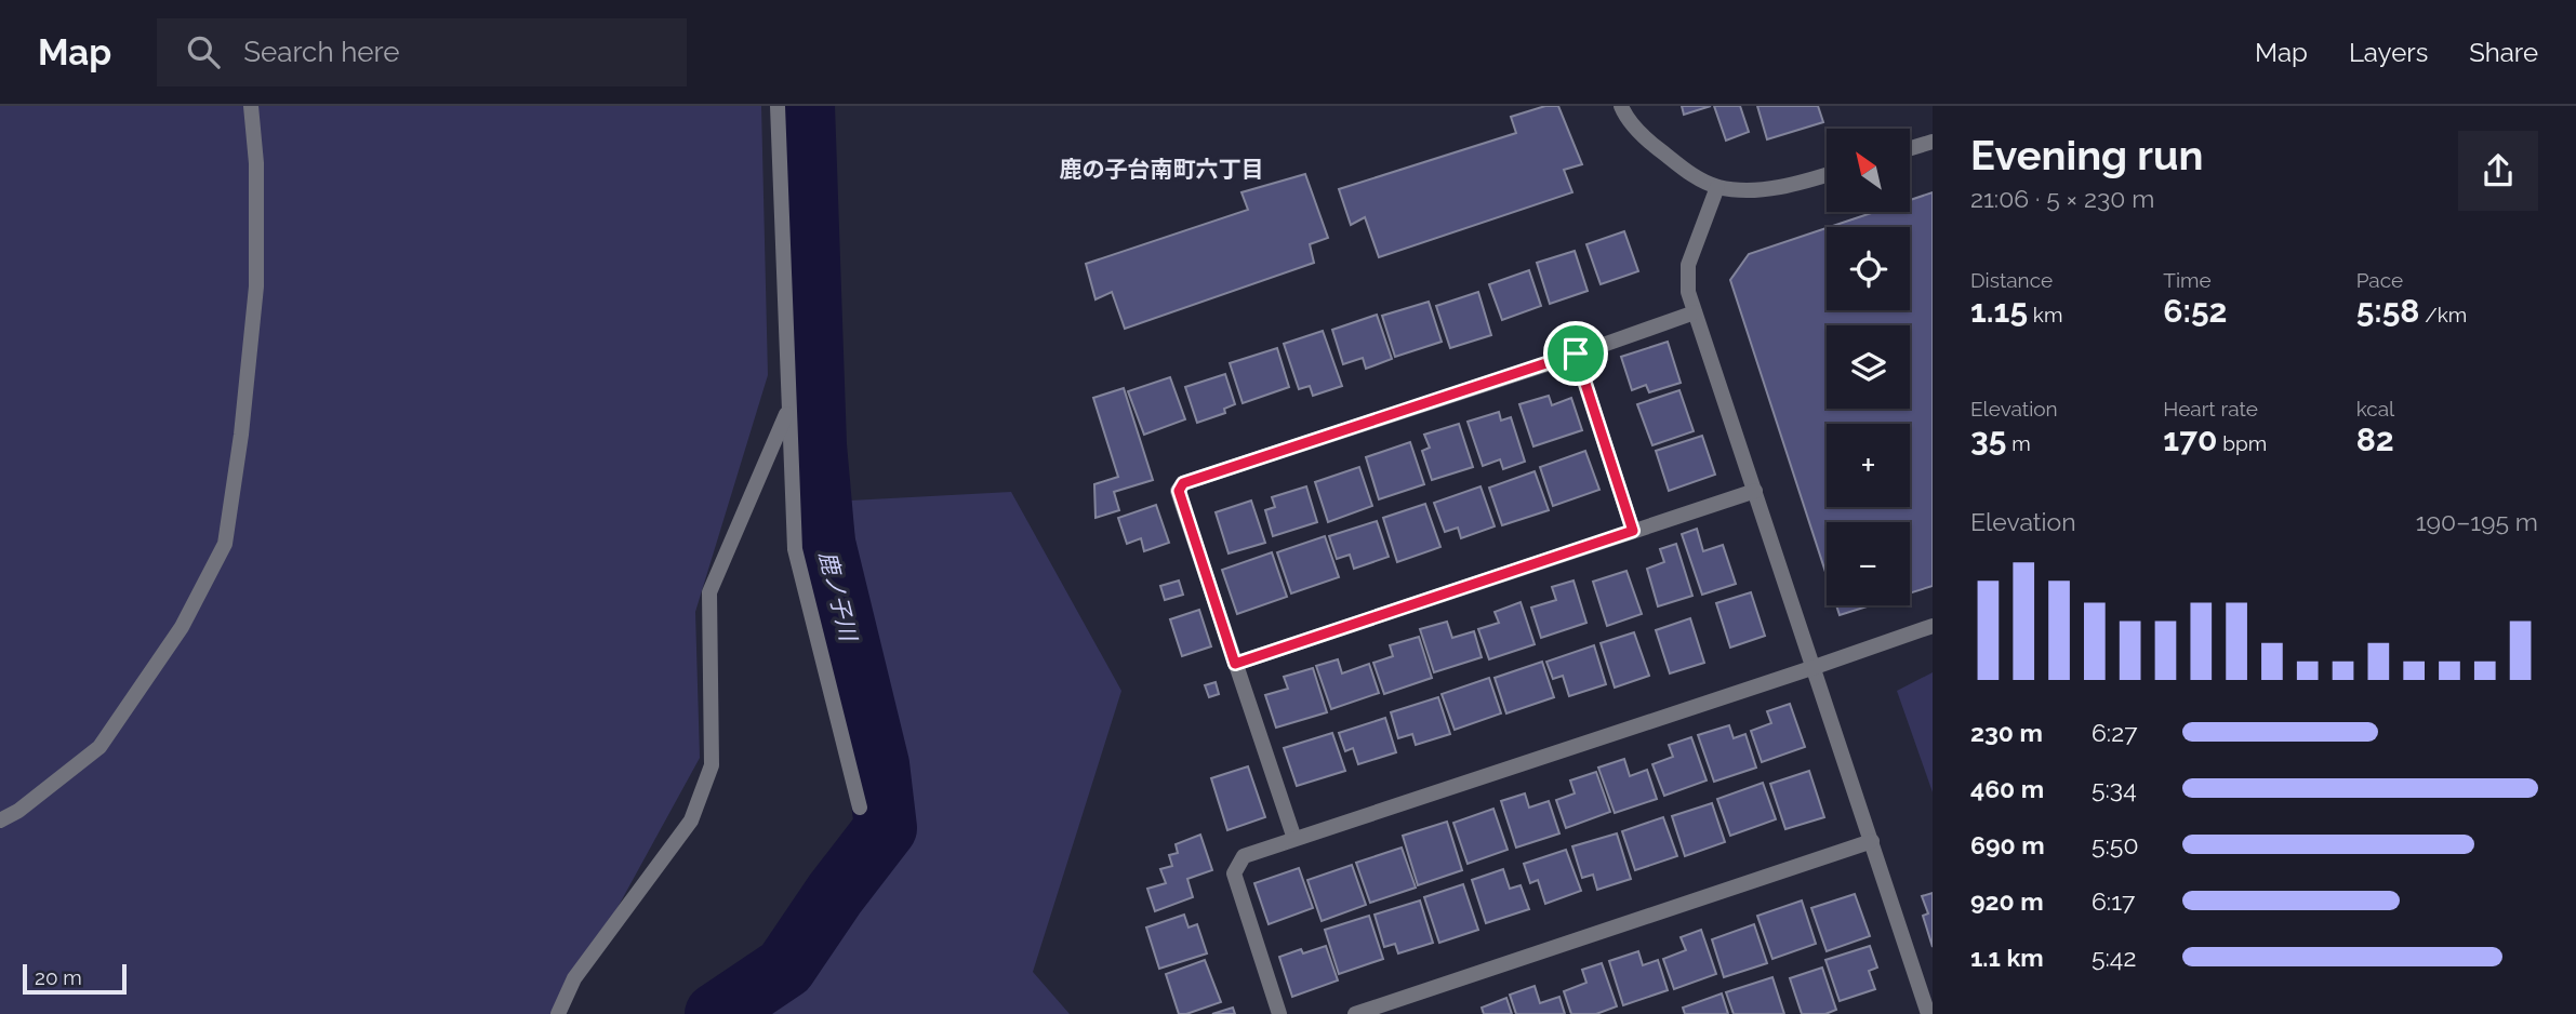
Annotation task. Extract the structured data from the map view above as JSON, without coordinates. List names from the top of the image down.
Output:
{
  "districts": ["鹿の子台南町六丁目"],
  "water": ["鹿ノ子川"],
  "scale_bar": "20 m",
  "north": "top left",
  "page": {
    "header": "Map",
    "search": "Search here",
    "nav": ["Map", "Layers", "Share"],
    "heading": ["Evening run", "21:06 · 5 × 230 m"],
    "map_buttons": ["+", "−"],
    "stats": [
      ["Distance", "1.15 km"],
      ["Time", "6:52"],
      ["Pace", "5:58 /km"],
      ["Elevation", "35 m"],
      ["Heart rate", "170 bpm"],
      ["kcal", "82"]
    ],
    "chart": ["Elevation", "190–195 m"],
    "list": [
      {
        "name": "230 m",
        "note": "6:27"
      },
      {
        "name": "460 m",
        "note": "5:34"
      },
      {
        "name": "690 m",
        "note": "5:50"
      },
      {
        "name": "920 m",
        "note": "6:17"
      },
      {
        "name": "1.1 km",
        "note": "5:42"
      }
    ],
    "scale": "20 m"
  }
}
